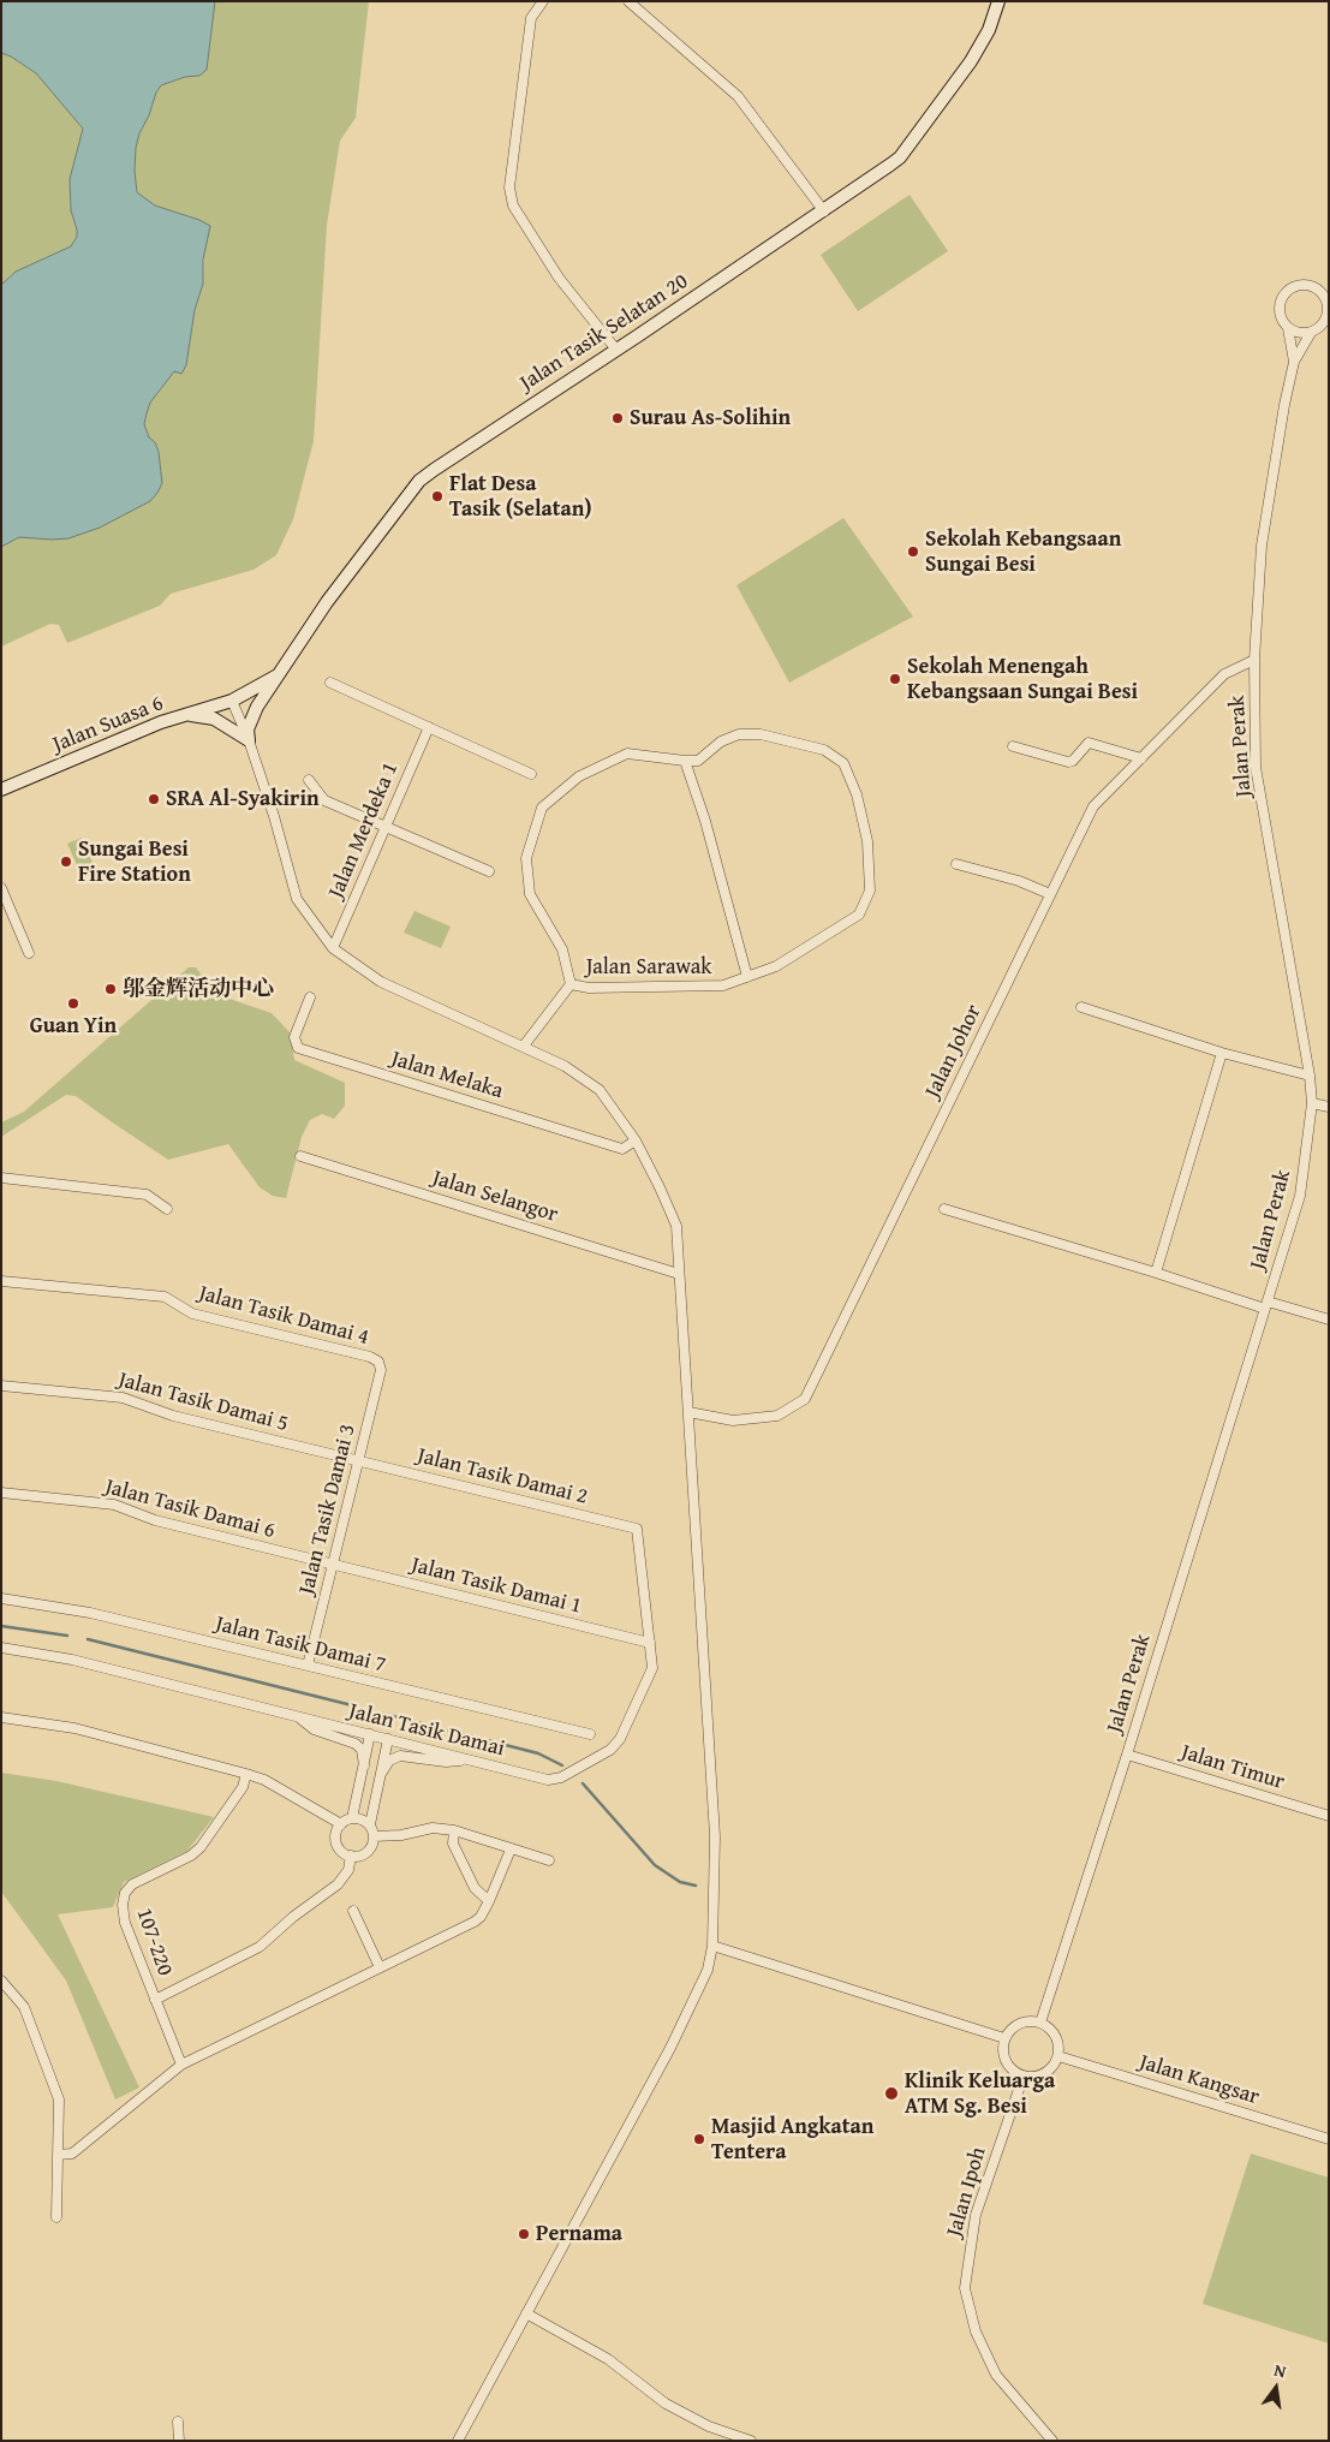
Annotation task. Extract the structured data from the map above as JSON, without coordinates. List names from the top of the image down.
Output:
{
  "streets": {
    "street": [
      "Jalan Tasik Selatan 20",
      "Jalan Suasa 6",
      "Jalan Perak",
      "Jalan Merdeka 1",
      "Jalan Sarawak",
      "Jalan Johor",
      "Jalan Melaka",
      "Jalan Selangor",
      "Jalan Tasik Damai 4",
      "Jalan Tasik Damai 5",
      "Jalan Tasik Damai 2",
      "Jalan Tasik Damai 6",
      "Jalan Tasik Damai 3",
      "Jalan Tasik Damai 1",
      "Jalan Tasik Damai 7",
      "Jalan Tasik Damai",
      "Jalan Timur",
      "107-220",
      "Jalan Kangsar",
      "Jalan Ipoh"
    ]
  },
  "crossings": [
    ["Jalan Tasik Selatan 20", "Jalan Suasa 6"],
    ["Jalan Perak", "Jalan Johor"],
    ["Jalan Perak", "Jalan Timur"],
    ["Jalan Perak", "Jalan Kangsar"],
    ["Jalan Perak", "Jalan Ipoh"],
    ["Jalan Tasik Damai 4", "Jalan Tasik Damai 3"],
    ["Jalan Tasik Damai 5", "Jalan Tasik Damai 2"],
    ["Jalan Tasik Damai 5", "Jalan Tasik Damai 3"],
    ["Jalan Tasik Damai 2", "Jalan Tasik Damai 3"],
    ["Jalan Tasik Damai 2", "Jalan Tasik Damai"],
    ["Jalan Tasik Damai 6", "Jalan Tasik Damai 3"],
    ["Jalan Tasik Damai 6", "Jalan Tasik Damai 1"],
    ["Jalan Tasik Damai 3", "Jalan Tasik Damai 1"],
    ["Jalan Tasik Damai 3", "Jalan Tasik Damai 7"],
    ["Jalan Tasik Damai 1", "Jalan Tasik Damai"],
    ["Jalan Kangsar", "Jalan Ipoh"]
  ],
  "places": [
    "Surau As-Solihin",
    "Flat Desa Tasik (Selatan)",
    "Sekolah Kebangsaan Sungai Besi",
    "Sekolah Menengah Kebangsaan Sungai Besi",
    "SRA Al-Syakirin",
    "Sungai Besi Fire Station",
    "邬金辉活动中心",
    "Guan Yin",
    "Klinik Keluarga ATM Sg. Besi",
    "Masjid Angkatan Tentera",
    "Pernama"
  ],
  "north": "top"
}
